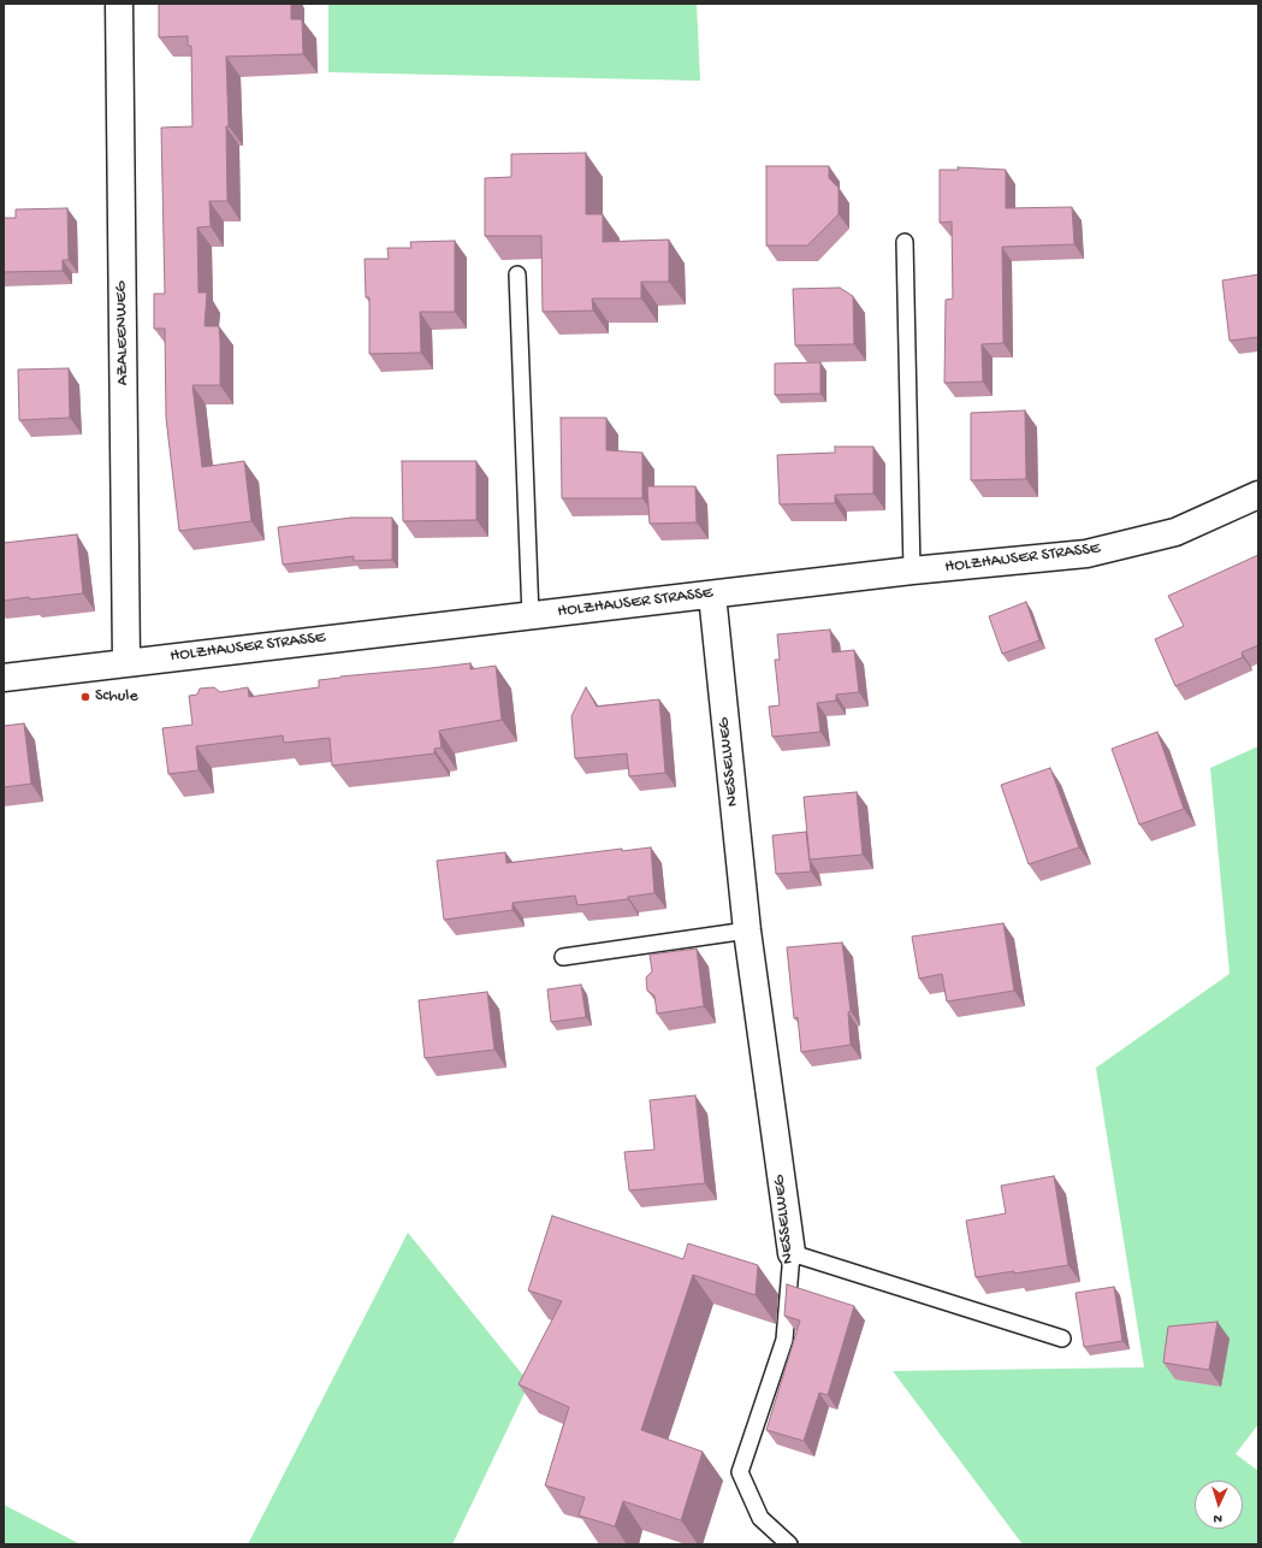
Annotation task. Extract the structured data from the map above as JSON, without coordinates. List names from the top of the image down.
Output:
{
  "streets": {
    "street": ["AZALEENWEG", "HOLZHAUSER STRASSE", "NESSELWEG"]
  },
  "crossings": [
    ["AZALEENWEG", "HOLZHAUSER STRASSE"],
    ["HOLZHAUSER STRASSE", "NESSELWEG"]
  ],
  "places": ["Schule"],
  "north": "bottom"
}
